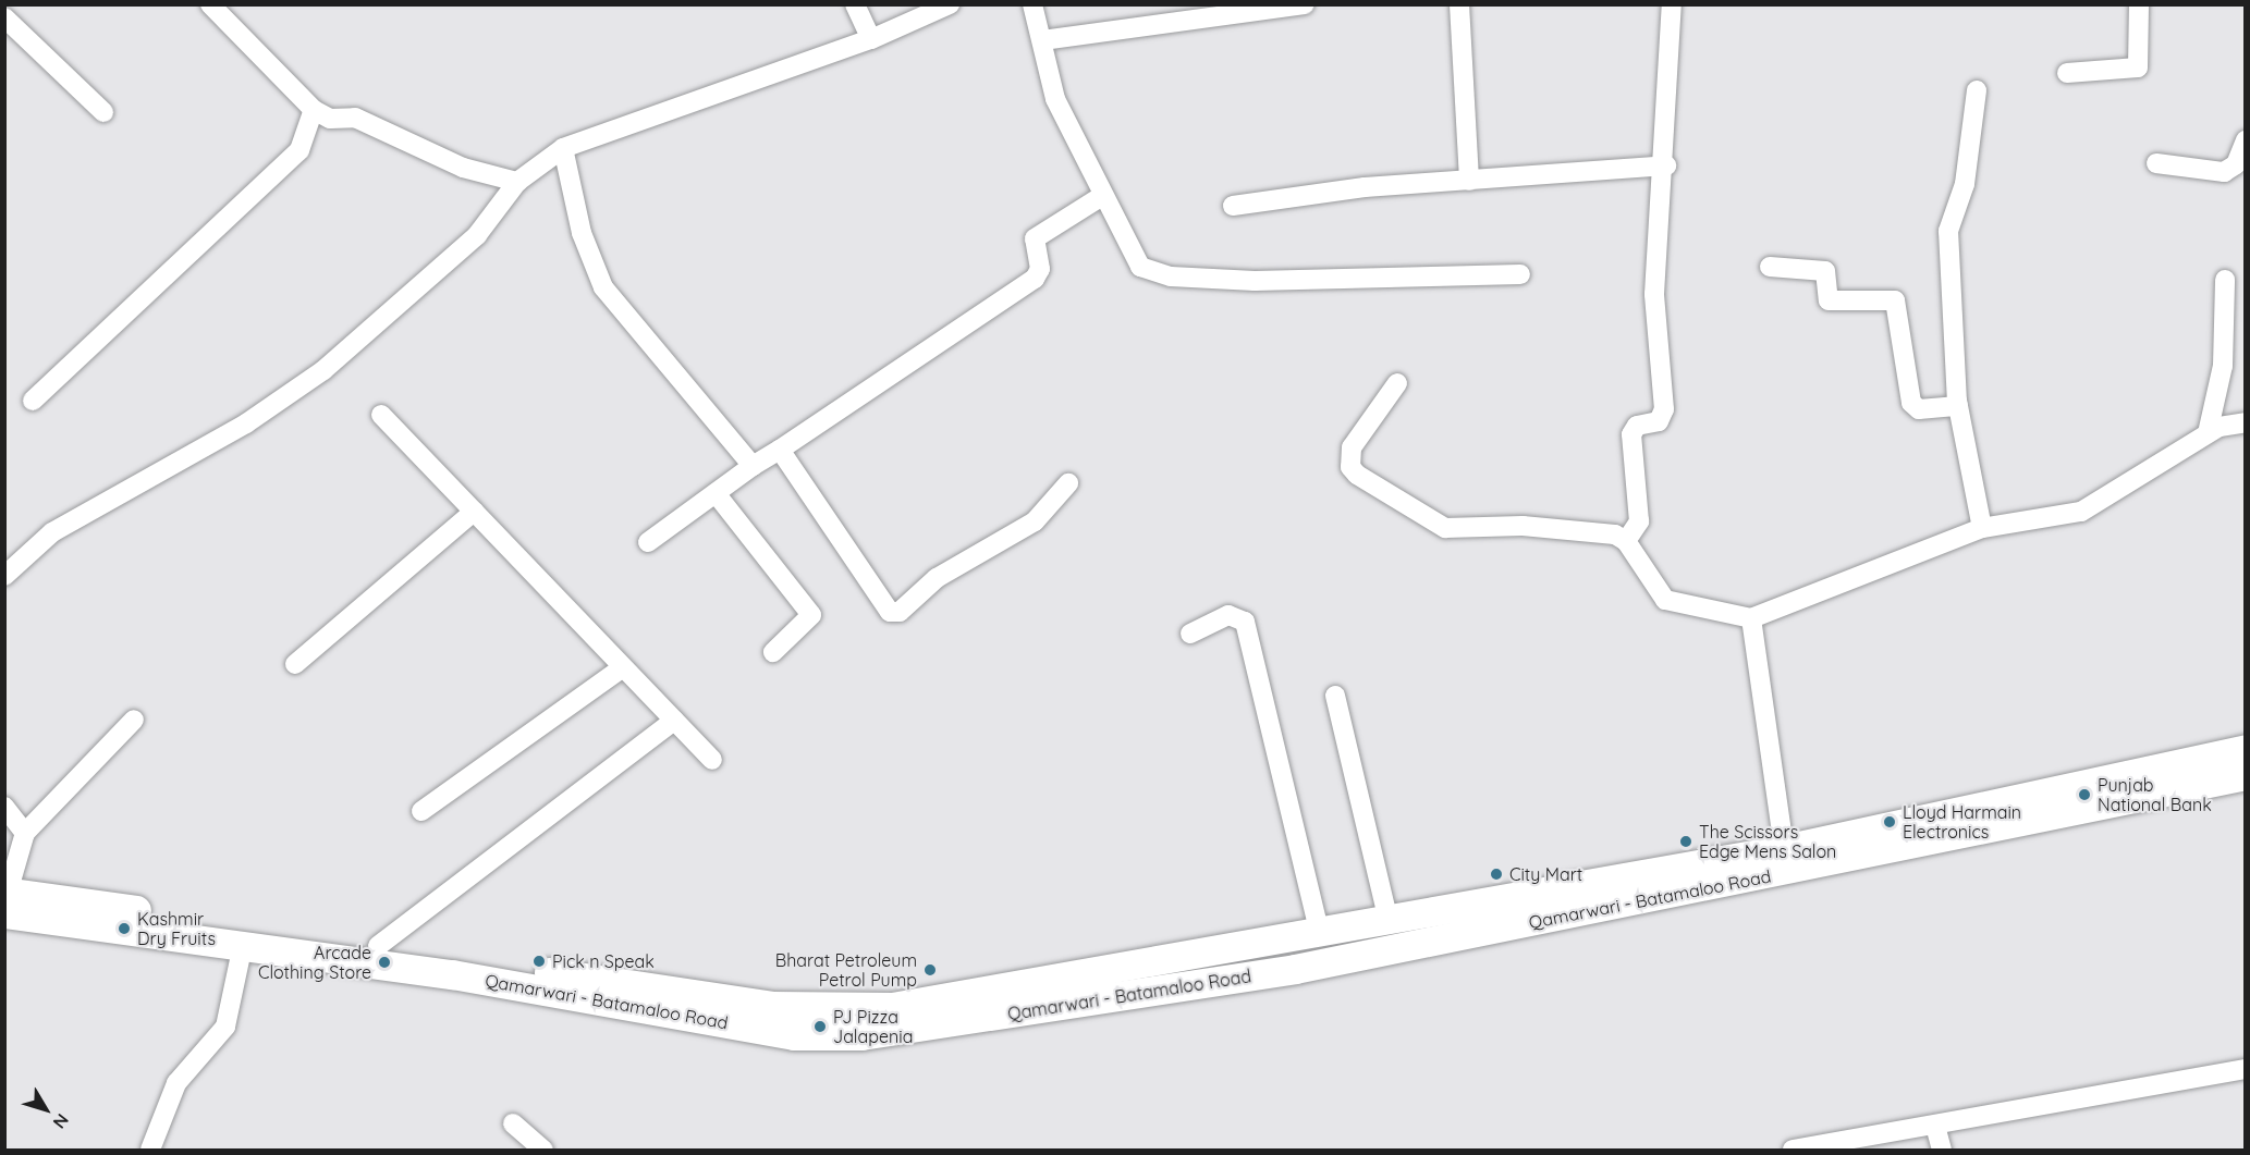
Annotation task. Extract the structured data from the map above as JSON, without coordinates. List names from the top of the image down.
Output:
{
  "streets": {
    "main road": ["Qamarwari - Batamaloo Road"]
  },
  "places": [
    "Punjab National Bank",
    "Lloyd Harmain Electronics",
    "The Scissors Edge Mens Salon",
    "City Mart",
    "Kashmir Dry Fruits",
    "Pick n Speak",
    "Arcade Clothing Store",
    "Bharat Petroleum Petrol Pump",
    "PJ Pizza Jalapenia"
  ],
  "north": "bottom right"
}
